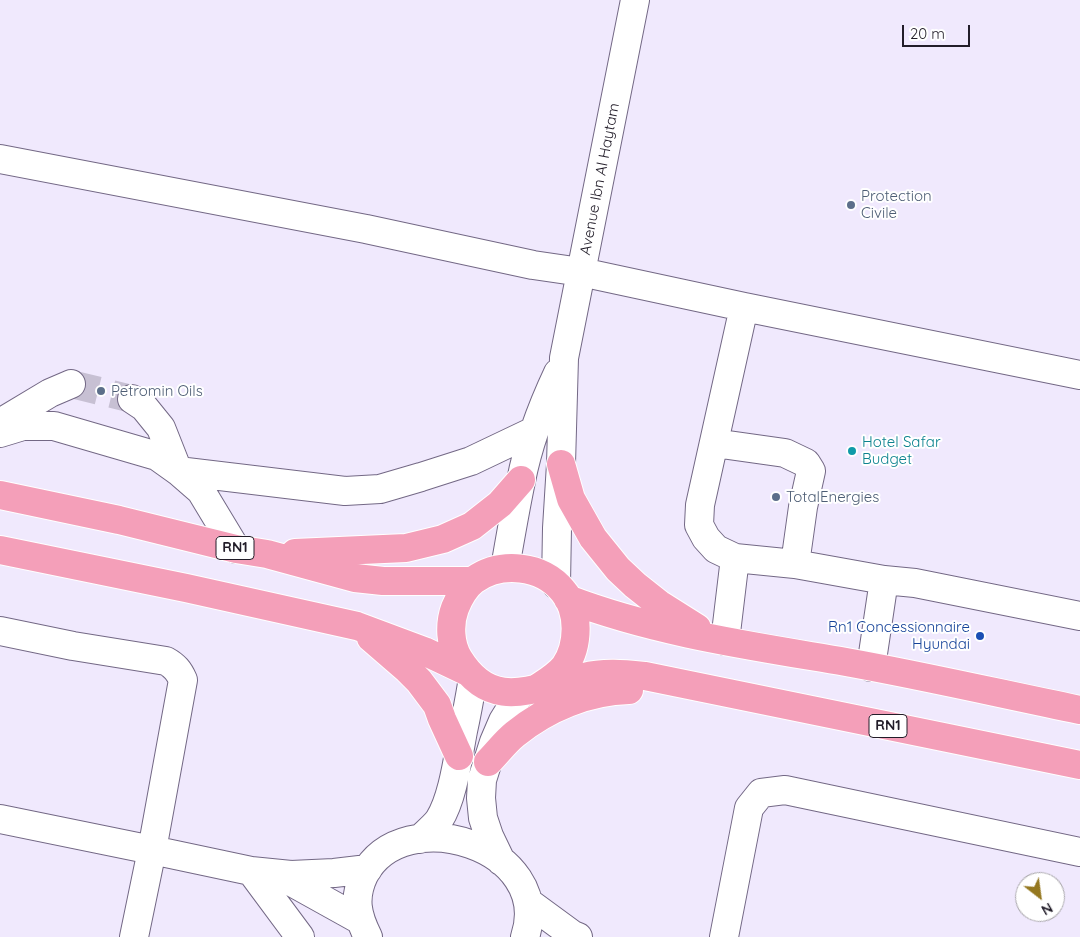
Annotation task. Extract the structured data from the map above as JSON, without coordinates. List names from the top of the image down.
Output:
{
  "streets": {
    "highway": ["RN1"],
    "street": ["Avenue Ibn Al Haytam"]
  },
  "crossings": [
    ["Avenue Ibn Al Haytam", "RN1"]
  ],
  "places": [
    "Protection Civile",
    "Petromin Oils",
    "Hotel Safar Budget",
    "TotalEnergies",
    "Rn1 Concessionnaire Hyundai"
  ],
  "scale_bar": "20 m",
  "north": "bottom right"
}
